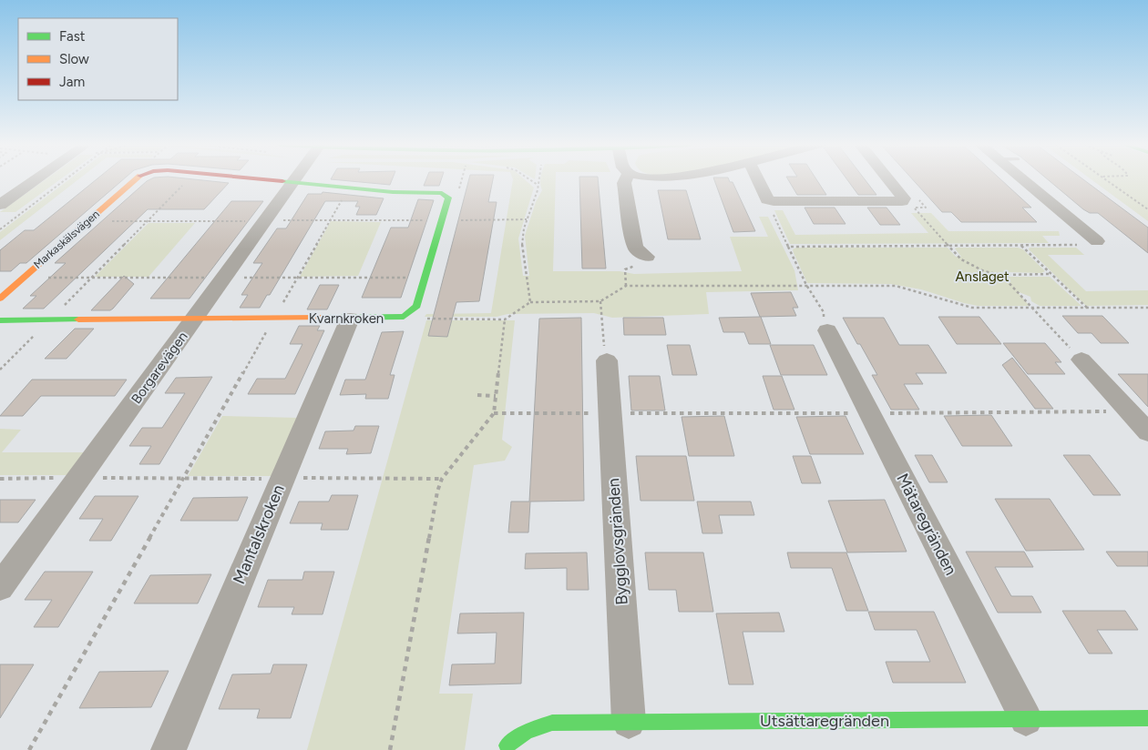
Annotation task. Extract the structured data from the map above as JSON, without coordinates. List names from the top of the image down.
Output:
{
  "streets": {
    "street": [
      "Markaskälsvägen",
      "Kvarnkroken",
      "Borgarevägen",
      "Mätaregränden",
      "Mantalskroken",
      "Bygglovsgränden",
      "Utsättaregränden"
    ]
  },
  "crossings": [
    ["Markaskälsvägen", "Borgarevägen"],
    ["Kvarnkroken", "Borgarevägen"],
    ["Kvarnkroken", "Mantalskroken"],
    ["Mätaregränden", "Utsättaregränden"],
    ["Bygglovsgränden", "Utsättaregränden"]
  ],
  "parks": ["Anslaget"],
  "legend": ["Fast", "Slow", "Jam"]
}
